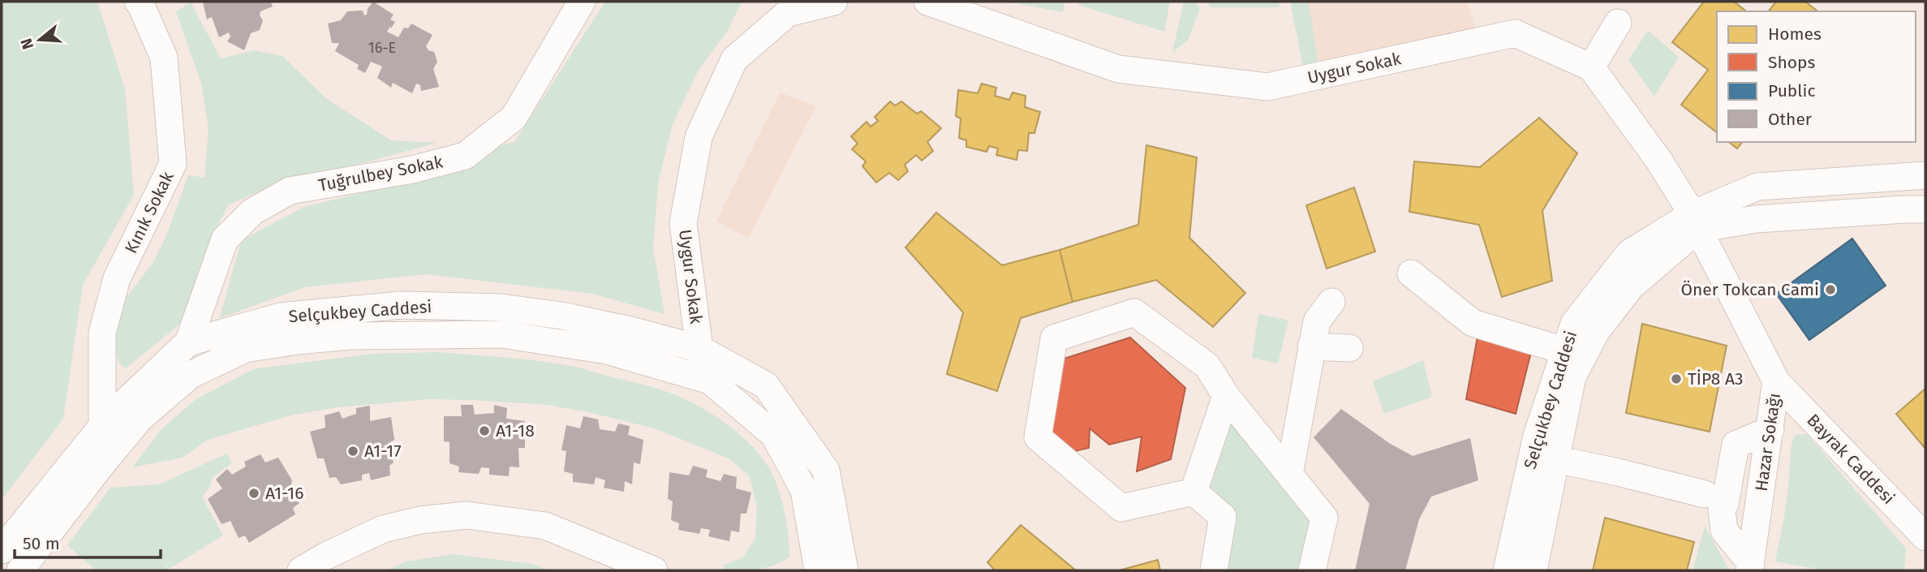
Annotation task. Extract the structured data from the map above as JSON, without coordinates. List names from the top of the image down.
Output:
{
  "streets": {
    "street": [
      "Uygur Sokak",
      "Tuğrulbey Sokak",
      "Kınık Sokak",
      "Selçukbey Caddesi",
      "Hazar Sokağı",
      "Bayrak Caddesi"
    ]
  },
  "crossings": [
    ["Uygur Sokak", "Selçukbey Caddesi"],
    ["Uygur Sokak", "Hazar Sokağı"],
    ["Tuğrulbey Sokak", "Selçukbey Caddesi"],
    ["Kınık Sokak", "Selçukbey Caddesi"],
    ["Selçukbey Caddesi", "Hazar Sokağı"],
    ["Hazar Sokağı", "Bayrak Caddesi"]
  ],
  "places": [
    "Öner Tokcan Cami",
    "TİP8 A3",
    "A1-18",
    "A1-17",
    "A1-16"
  ],
  "house_numbers": ["16-E"],
  "legend": [
    "Homes",
    "Shops",
    "Public",
    "Other"
  ],
  "scale_bar": "50 m",
  "north": "left"
}
